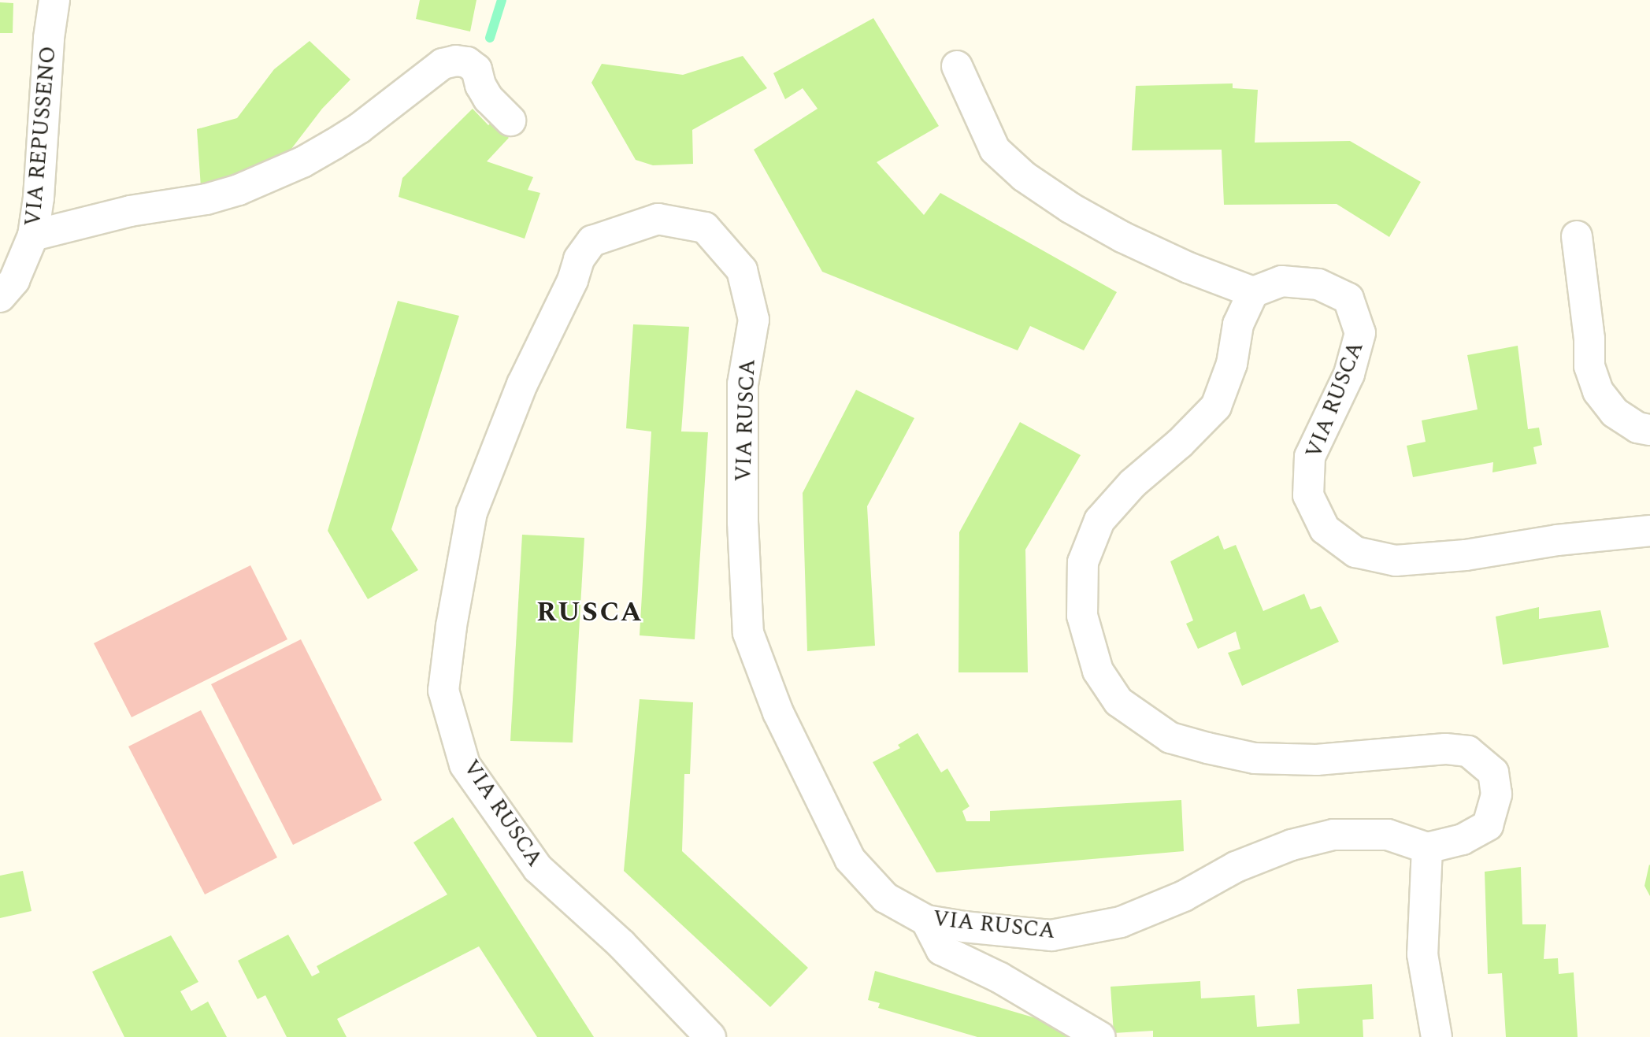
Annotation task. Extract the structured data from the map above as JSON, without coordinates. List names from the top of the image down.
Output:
{
  "streets": {
    "street": ["VIA REPUSSENO", "VIA RUSCA"]
  },
  "districts": ["RUSCA"]
}
